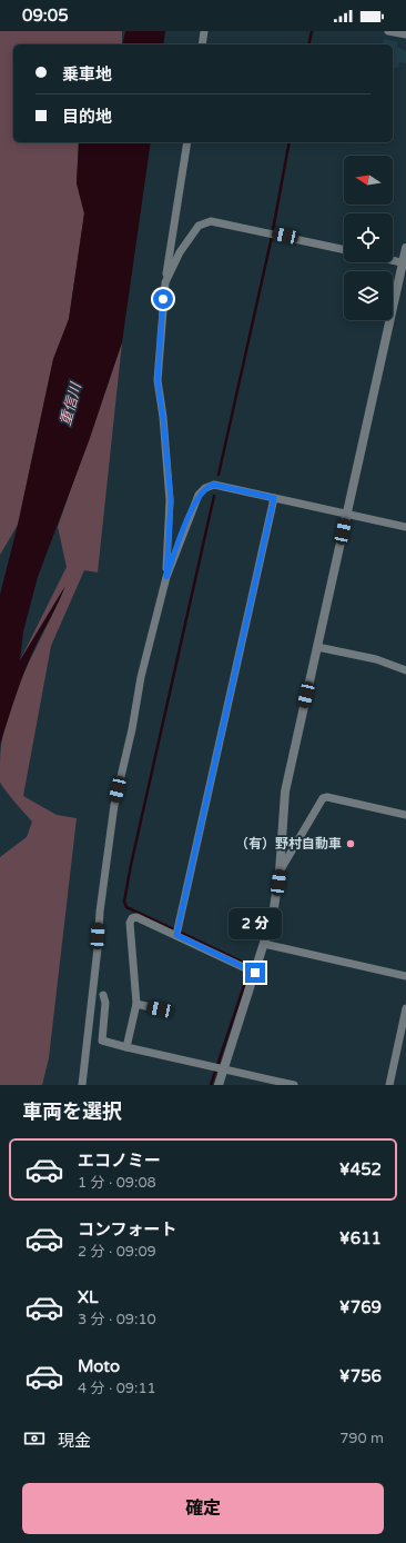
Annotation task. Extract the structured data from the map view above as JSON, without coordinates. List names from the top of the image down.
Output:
{
  "water": ["重信川"],
  "places": ["（有）野村自動車"],
  "north": "left",
  "page": {
    "status": "09:05",
    "banner": ["乗車地", "目的地"],
    "bubble": "2 分",
    "heading": "車両を選択",
    "list": [
      {
        "name": "エコノミー",
        "note": "1 分 · 09:08",
        "value": "¥452"
      },
      {
        "name": "コンフォート",
        "note": "2 分 · 09:09",
        "value": "¥611"
      },
      {
        "name": "XL",
        "note": "3 分 · 09:10",
        "value": "¥769"
      },
      {
        "name": "Moto",
        "note": "4 分 · 09:11",
        "value": "¥756"
      }
    ],
    "pay": ["現金", "790 m"],
    "buttons": "確定"
  }
}
